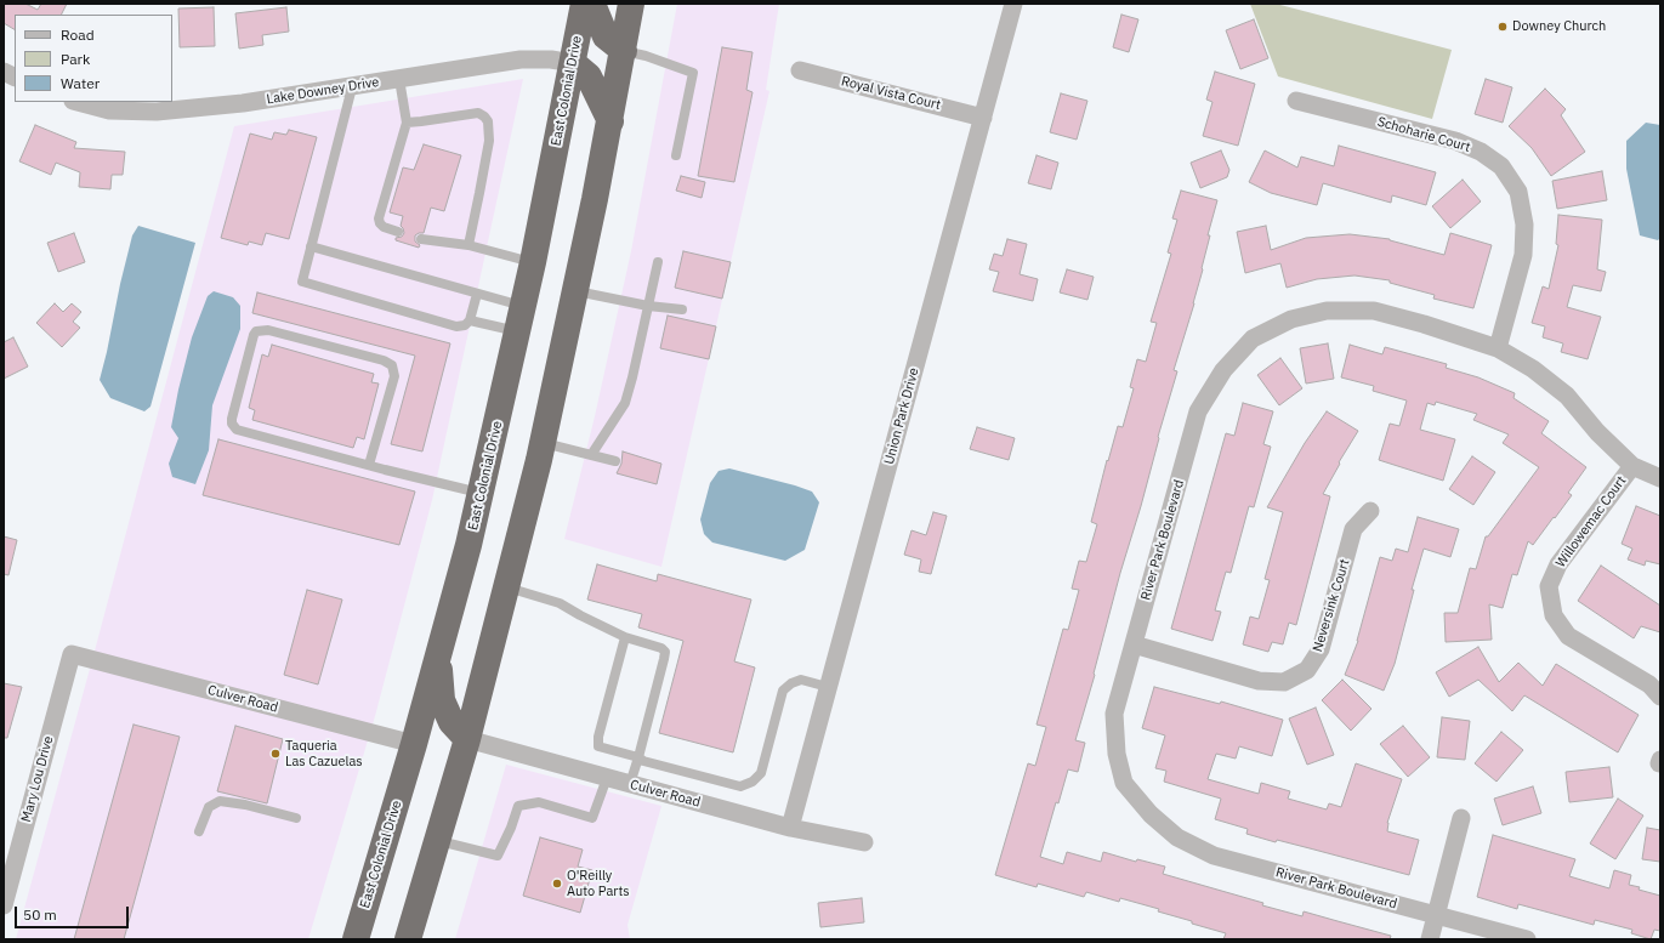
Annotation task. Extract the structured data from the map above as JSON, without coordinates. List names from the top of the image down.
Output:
{
  "streets": {
    "highway": ["East Colonial Drive"],
    "street": [
      "Lake Downey Drive",
      "Royal Vista Court",
      "Schoharie Court",
      "Union Park Drive",
      "Willowemac Court",
      "River Park Boulevard",
      "Neversink Court",
      "Culver Road",
      "Mary Lou Drive"
    ]
  },
  "crossings": [
    ["Lake Downey Drive", "East Colonial Drive"],
    ["East Colonial Drive", "Culver Road"],
    ["Royal Vista Court", "Union Park Drive"],
    ["Schoharie Court", "River Park Boulevard"],
    ["Union Park Drive", "Culver Road"],
    ["Willowemac Court", "River Park Boulevard"],
    ["River Park Boulevard", "Neversink Court"],
    ["Culver Road", "Mary Lou Drive"]
  ],
  "places": ["Downey Church", "Taqueria Las Cazuelas", "O'Reilly Auto Parts"],
  "legend": ["Road", "Park", "Water"],
  "scale_bar": "50 m"
}
